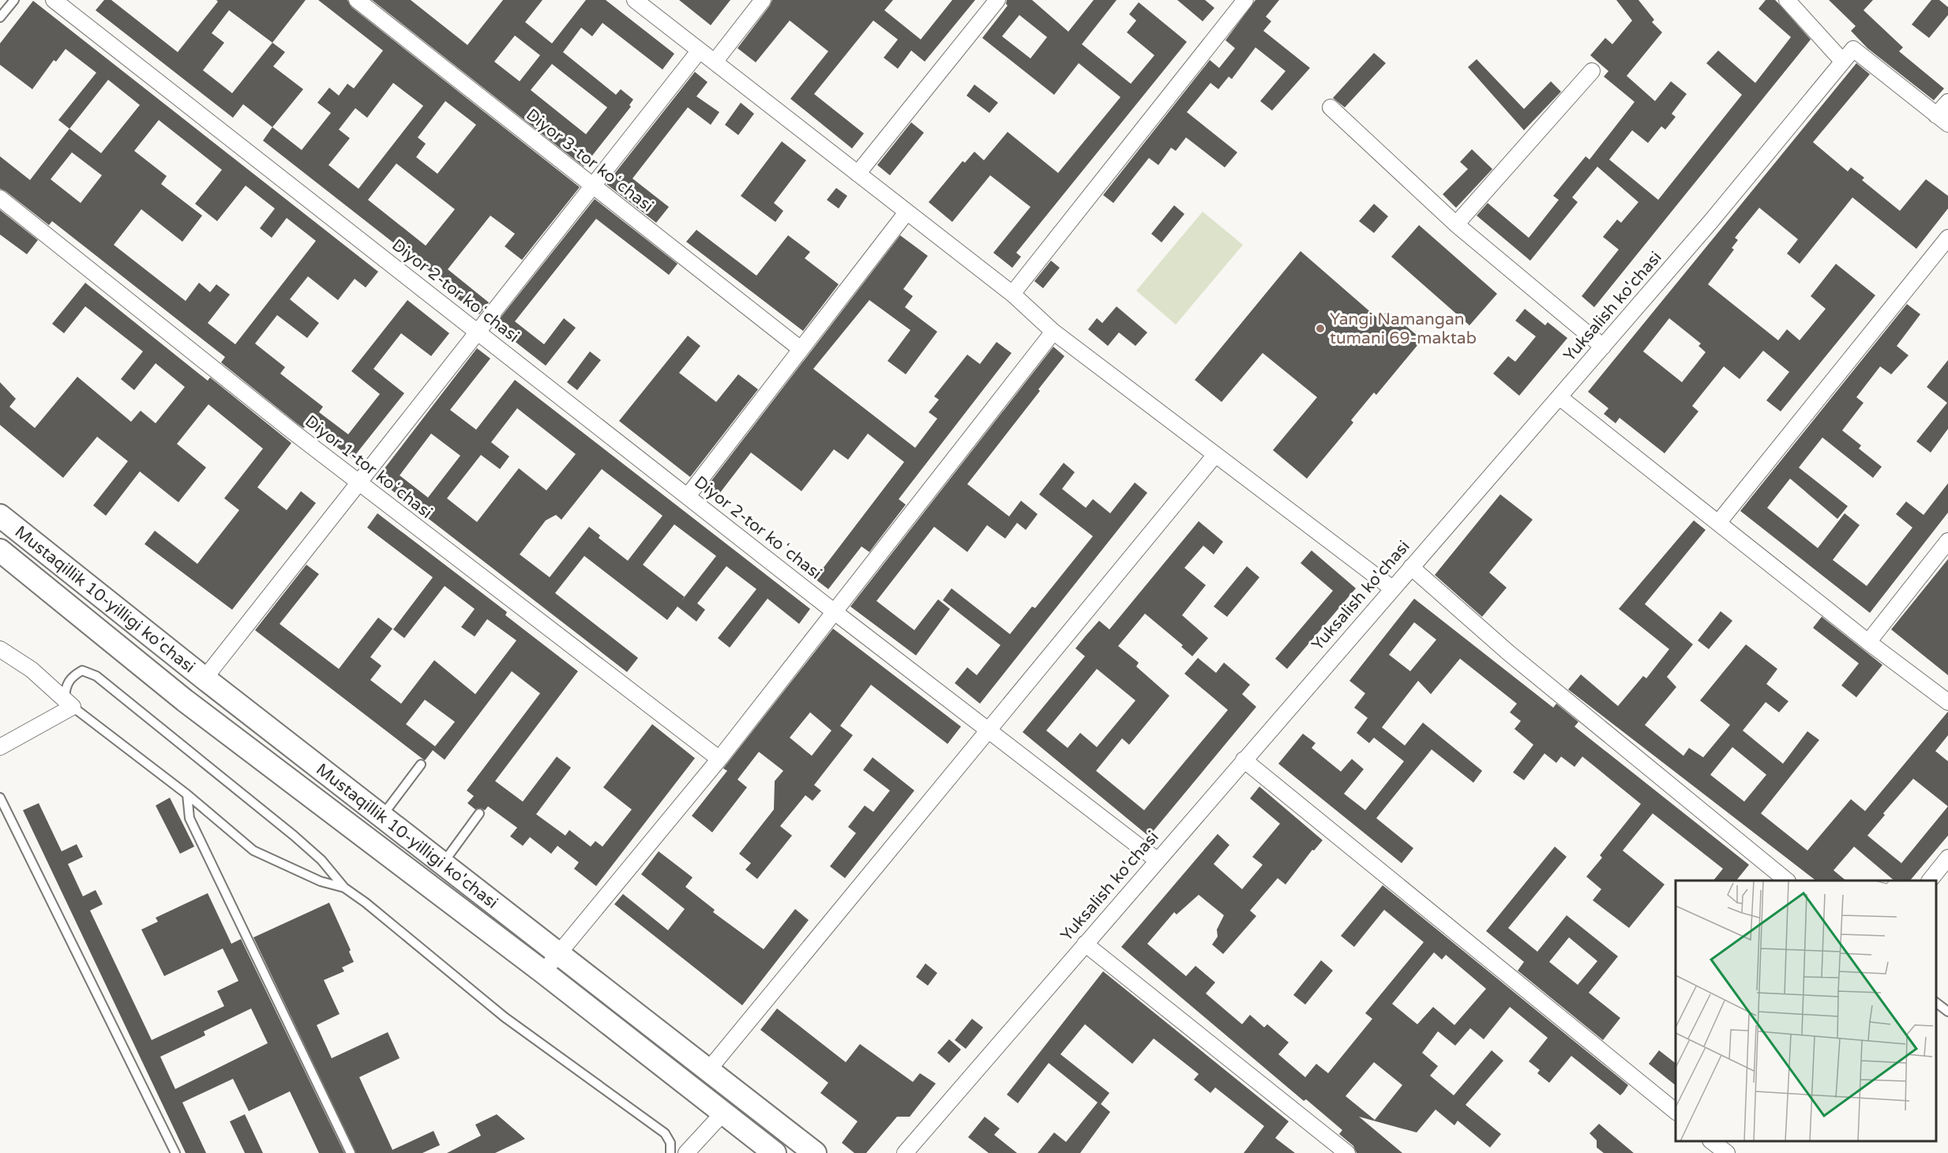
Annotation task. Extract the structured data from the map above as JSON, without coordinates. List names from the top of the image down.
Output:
{
  "streets": {
    "main road": ["Mustaqillik 10-yilligi ko'chasi"],
    "street": [
      "Diyor 3-tor koʻchasi",
      "Diyor 2-tor koʻchasi",
      "Yuksalish ko'chasi",
      "Diyor 1-tor koʻchasi"
    ]
  },
  "crossings": [
    ["Diyor 2-tor koʻchasi", "Yuksalish ko'chasi"]
  ],
  "places": ["Yangi Namangan tumani 69-maktab"]
}
